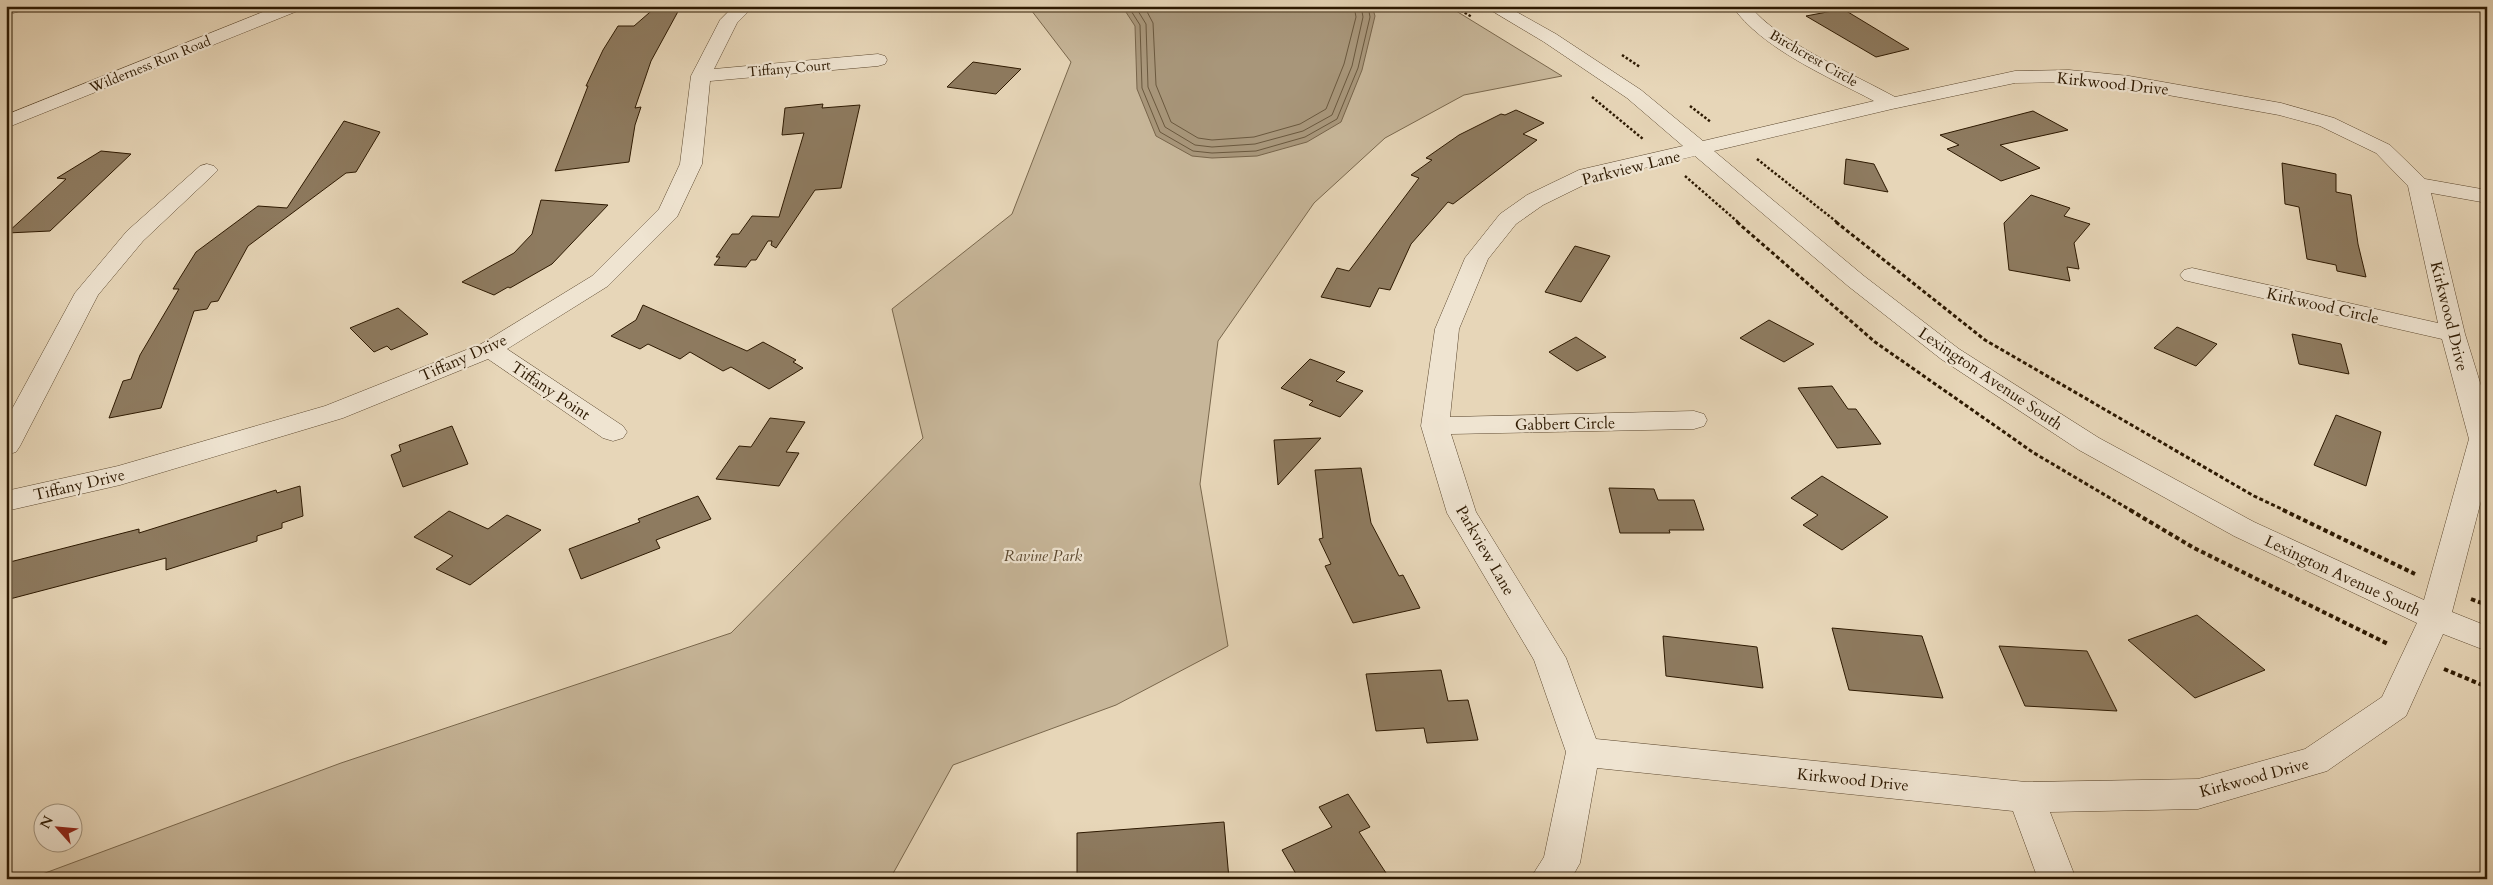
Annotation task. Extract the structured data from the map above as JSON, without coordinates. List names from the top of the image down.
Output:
{
  "streets": {
    "street": [
      "Birchcrest Circle",
      "Wilderness Run Road",
      "Tiffany Court",
      "Kirkwood Drive",
      "Parkview Lane",
      "Kirkwood Circle",
      "Tiffany Drive",
      "Lexington Avenue South",
      "Tiffany Point",
      "Gabbert Circle"
    ]
  },
  "crossings": [
    ["Birchcrest Circle", "Kirkwood Drive"],
    ["Tiffany Court", "Tiffany Drive"],
    ["Kirkwood Drive", "Parkview Lane"],
    ["Kirkwood Drive", "Kirkwood Circle"],
    ["Kirkwood Drive", "Lexington Avenue South"],
    ["Parkview Lane", "Lexington Avenue South"],
    ["Parkview Lane", "Gabbert Circle"],
    ["Tiffany Drive", "Tiffany Point"]
  ],
  "parks": ["Ravine Park"],
  "north": "top left"
}
